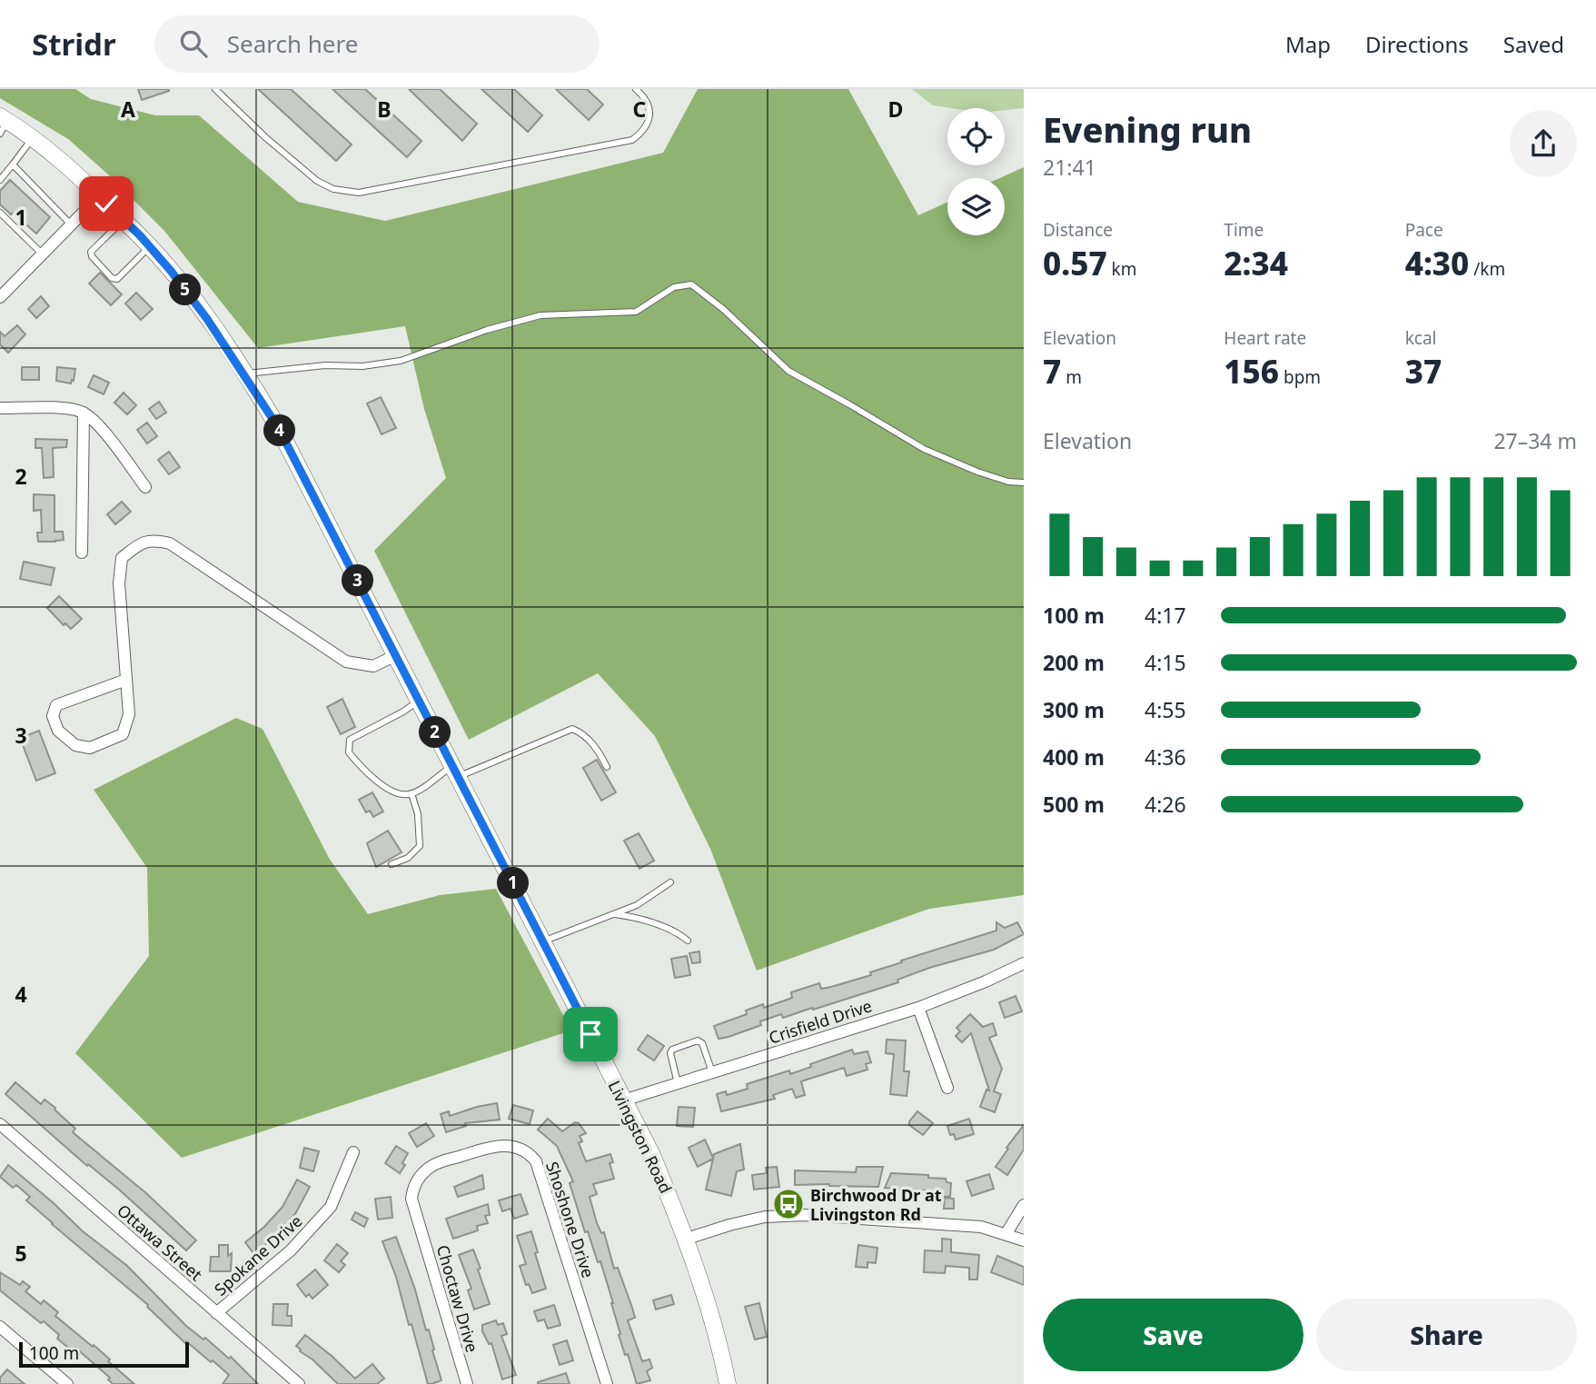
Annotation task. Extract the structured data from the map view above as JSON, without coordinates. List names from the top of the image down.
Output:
{
  "streets": {
    "main road": ["Livingston Road"],
    "street": [
      "Crisfield Drive",
      "Shoshone Drive",
      "Ottawa Street",
      "Spokane Drive",
      "Choctaw Drive"
    ]
  },
  "crossings": [
    ["Crisfield Drive", "Livingston Road"],
    ["Shoshone Drive", "Choctaw Drive"],
    ["Ottawa Street", "Spokane Drive"]
  ],
  "places": {
    "bus stop": ["Birchwood Dr at Livingston Rd"]
  },
  "scale_bar": "100 m",
  "page": {
    "header": "Stridr",
    "search": "Search here",
    "nav": ["Map", "Directions", "Saved"],
    "heading": ["Evening run", "21:41"],
    "stats": [
      ["Distance", "0.57 km"],
      ["Time", "2:34"],
      ["Pace", "4:30 /km"],
      ["Elevation", "7 m"],
      ["Heart rate", "156 bpm"],
      ["kcal", "37"]
    ],
    "pins": [
      "5",
      "4",
      "3",
      "2",
      "1"
    ],
    "chart": ["Elevation", "27–34 m"],
    "list": [
      {
        "name": "100 m",
        "note": "4:17"
      },
      {
        "name": "200 m",
        "note": "4:15"
      },
      {
        "name": "300 m",
        "note": "4:55"
      },
      {
        "name": "400 m",
        "note": "4:36"
      },
      {
        "name": "500 m",
        "note": "4:26"
      }
    ],
    "buttons": ["Save", "Share"],
    "scale": "100 m"
  },
  "grid": {
    "columns": [
      "A",
      "B",
      "C",
      "D"
    ],
    "rows": [
      "1",
      "2",
      "3",
      "4",
      "5"
    ]
  }
}
